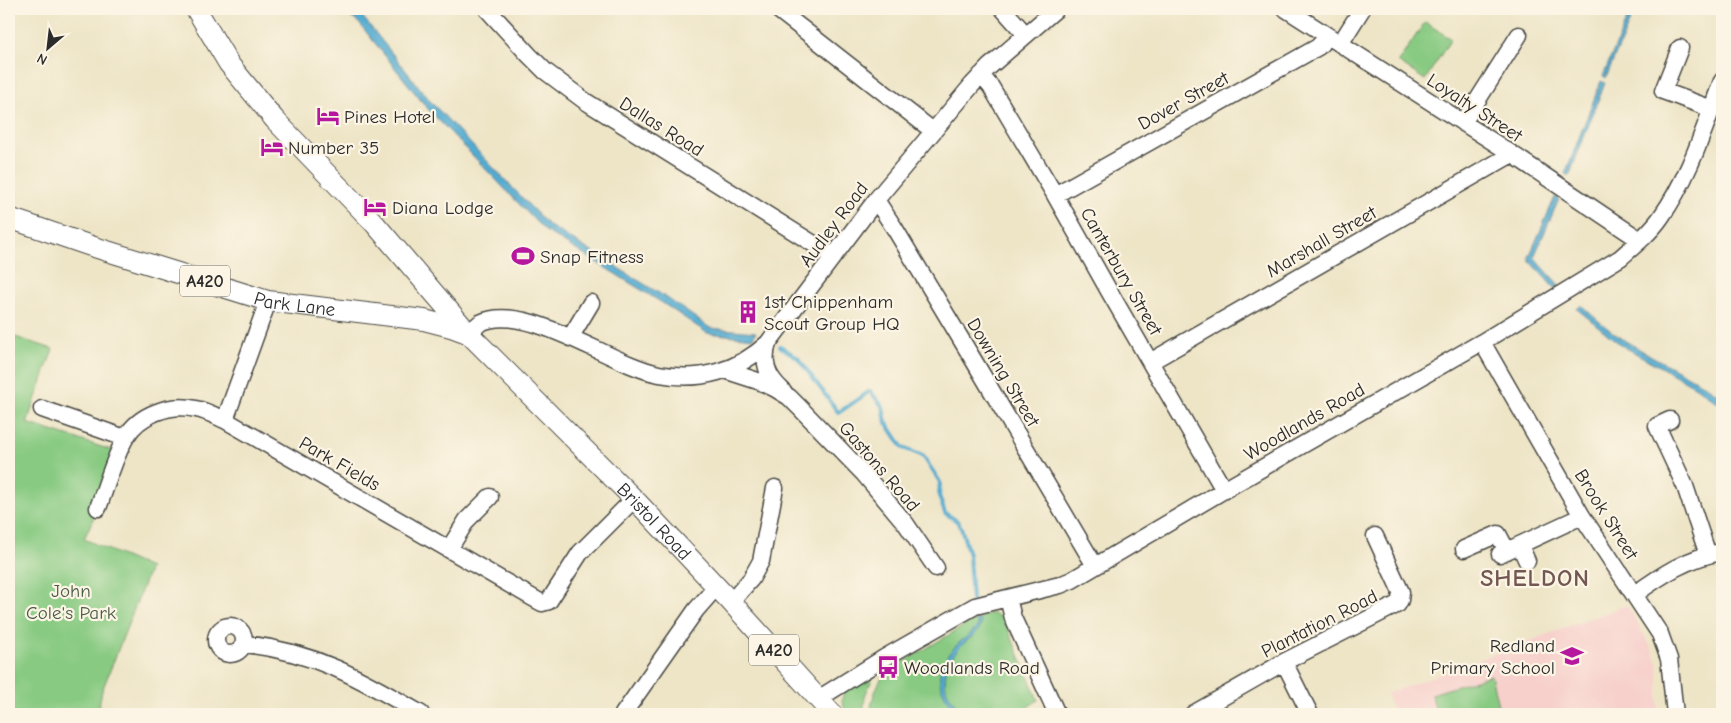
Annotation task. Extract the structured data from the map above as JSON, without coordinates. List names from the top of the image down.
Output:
{
  "streets": {
    "main road": ["A420", "Park Lane", "Bristol Road"],
    "street": [
      "Dover Street",
      "Loyalty Street",
      "Dallas Road",
      "Audley Road",
      "Marshall Street",
      "Canterbury Street",
      "Downing Street",
      "Woodlands Road",
      "Park Fields",
      "Gastons Road",
      "Brook Street",
      "Plantation Road"
    ]
  },
  "crossings": [
    ["Dover Street", "Loyalty Street"],
    ["Dover Street", "Canterbury Street"],
    ["Loyalty Street", "Marshall Street"],
    ["Loyalty Street", "Woodlands Road"],
    ["Dallas Road", "Audley Road"],
    ["Audley Road", "Canterbury Street"],
    ["Audley Road", "A420"],
    ["Audley Road", "Park Lane"],
    ["Audley Road", "Downing Street"],
    ["Audley Road", "Gastons Road"],
    ["Audley Road", "Bristol Road"],
    ["Marshall Street", "Canterbury Street"],
    ["Canterbury Street", "Woodlands Road"],
    ["A420", "Park Lane"],
    ["A420", "Bristol Road"],
    ["Park Lane", "Bristol Road"],
    ["Downing Street", "Woodlands Road"],
    ["Woodlands Road", "Brook Street"],
    ["Woodlands Road", "Bristol Road"],
    ["Park Fields", "Bristol Road"]
  ],
  "districts": ["SHELDON"],
  "parks": ["John Cole's Park"],
  "places": {
    "hotel": ["Pines Hotel", "Number 35", "Diana Lodge"],
    "sports": ["Snap Fitness"],
    "building": ["1st Chippenham Scout Group HQ"],
    "school or university": ["Redland Primary School"],
    "bus stop": ["Woodlands Road"]
  },
  "north": "bottom left"
}
